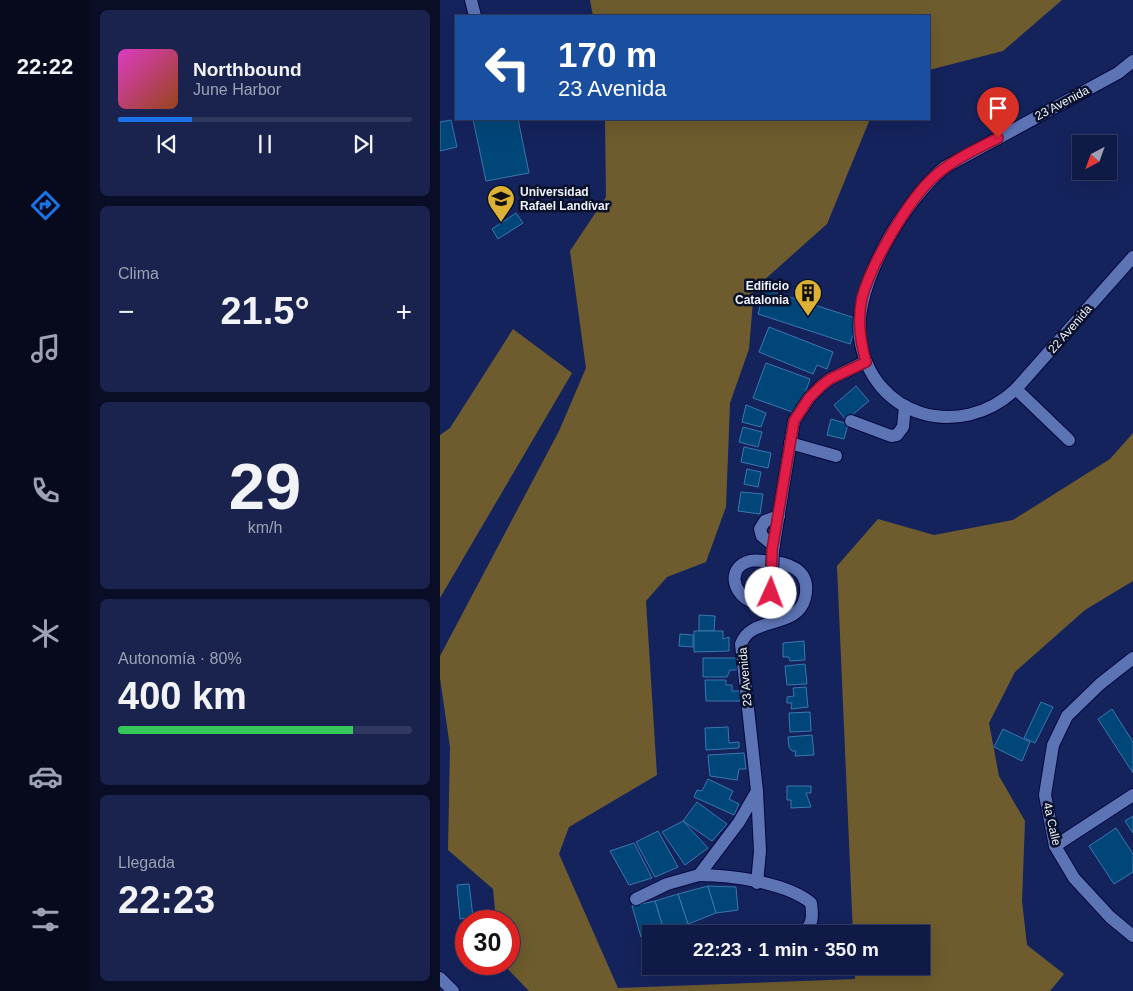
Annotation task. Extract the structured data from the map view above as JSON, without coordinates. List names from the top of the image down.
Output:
{
  "streets": {
    "street": ["23 Avenida", "22 Avenida", "4a Calle"]
  },
  "crossings": [
    ["23 Avenida", "22 Avenida"]
  ],
  "places": {
    "school or university": ["Universidad Rafael Landívar"],
    "building": ["Edificio Catalonia"]
  },
  "north": "bottom left",
  "page": {
    "tabs": "22:22",
    "turn": ["170 m", "23 Avenida"],
    "song": ["Northbound", "June Harbor"],
    "tile": [
      "Clima",
      ["29", "km/h"],
      ["Autonomía · 80%", "400 km"],
      ["Llegada", "22:23"]
    ],
    "heat": ["−", "21.5°", "+"],
    "limit": "30",
    "trip": "22:23 · 1 min · 350 m"
  }
}
